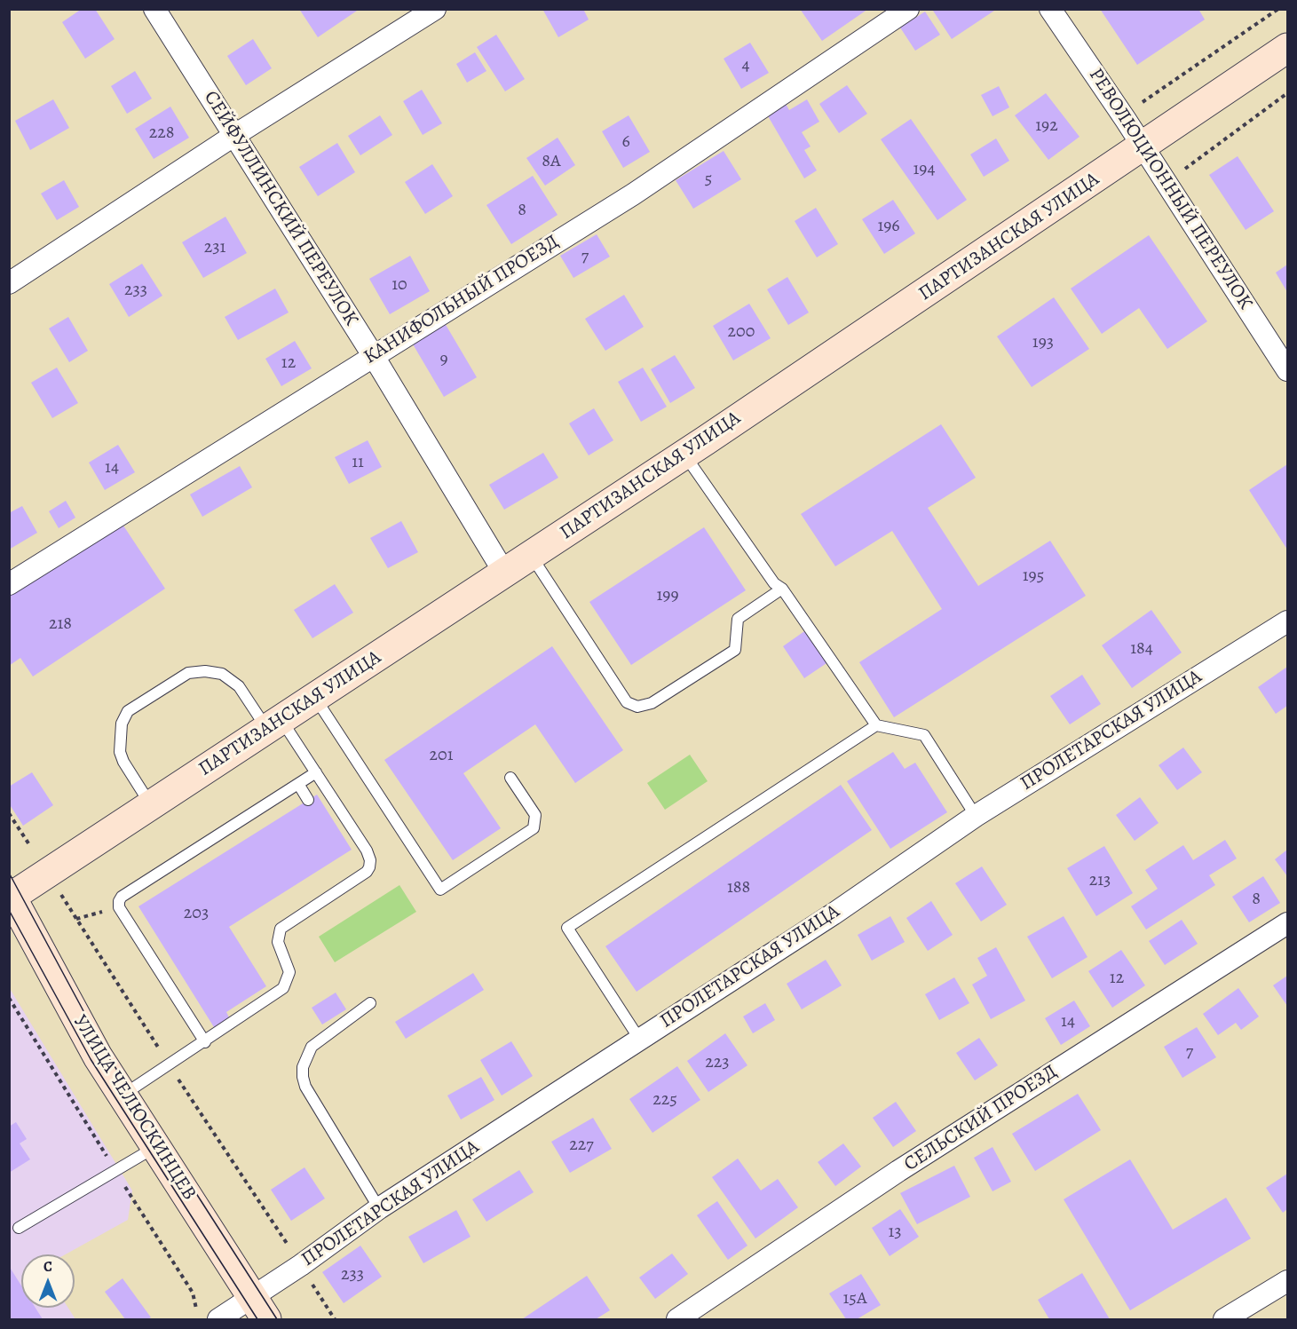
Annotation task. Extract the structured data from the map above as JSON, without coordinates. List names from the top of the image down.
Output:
{
  "streets": {
    "main road": ["ПАРТИЗАНСКАЯ УЛИЦА", "УЛИЦА ЧЕЛЮСКИНЦЕВ"],
    "street": [
      "РЕВОЛЮЦИОННЫЙ ПЕРЕУЛОК",
      "СЕЙФУЛЛИНСКИЙ ПЕРЕУЛОК",
      "КАНИФОЛЬНЫЙ ПРОЕЗД",
      "ПРОЛЕТАРСКАЯ УЛИЦА",
      "СЕЛЬСКИЙ ПРОЕЗД"
    ]
  },
  "crossings": [
    ["РЕВОЛЮЦИОННЫЙ ПЕРЕУЛОК", "ПАРТИЗАНСКАЯ УЛИЦА"],
    ["СЕЙФУЛЛИНСКИЙ ПЕРЕУЛОК", "ПАРТИЗАНСКАЯ УЛИЦА"],
    ["СЕЙФУЛЛИНСКИЙ ПЕРЕУЛОК", "КАНИФОЛЬНЫЙ ПРОЕЗД"],
    ["ПАРТИЗАНСКАЯ УЛИЦА", "УЛИЦА ЧЕЛЮСКИНЦЕВ"],
    ["ПРОЛЕТАРСКАЯ УЛИЦА", "УЛИЦА ЧЕЛЮСКИНЦЕВ"]
  ],
  "house_numbers": [
    "4",
    "192",
    "228",
    "6",
    "8А",
    "194",
    "5",
    "8",
    "196",
    "231",
    "7",
    "10",
    "233",
    "200",
    "193",
    "9",
    "12",
    "11",
    "14",
    "195",
    "199",
    "218",
    "184",
    "201",
    "213",
    "188",
    "8",
    "203",
    "12",
    "14",
    "7",
    "223",
    "225",
    "227",
    "13",
    "233",
    "15А"
  ],
  "north": "top"
}
